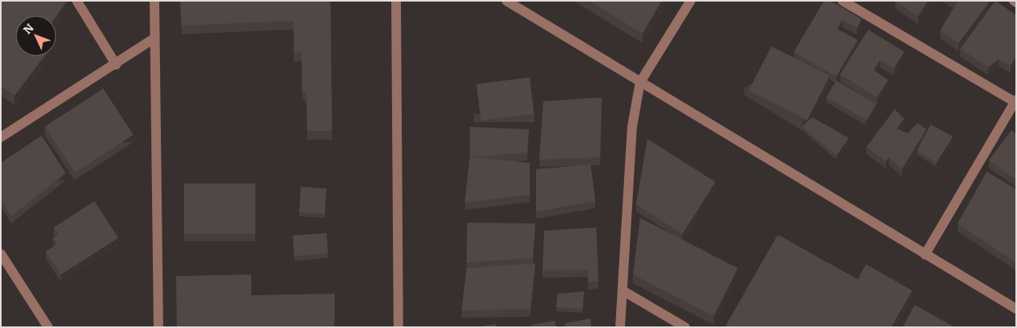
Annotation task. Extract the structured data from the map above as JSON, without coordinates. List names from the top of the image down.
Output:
{
  "north": "top left"
}
